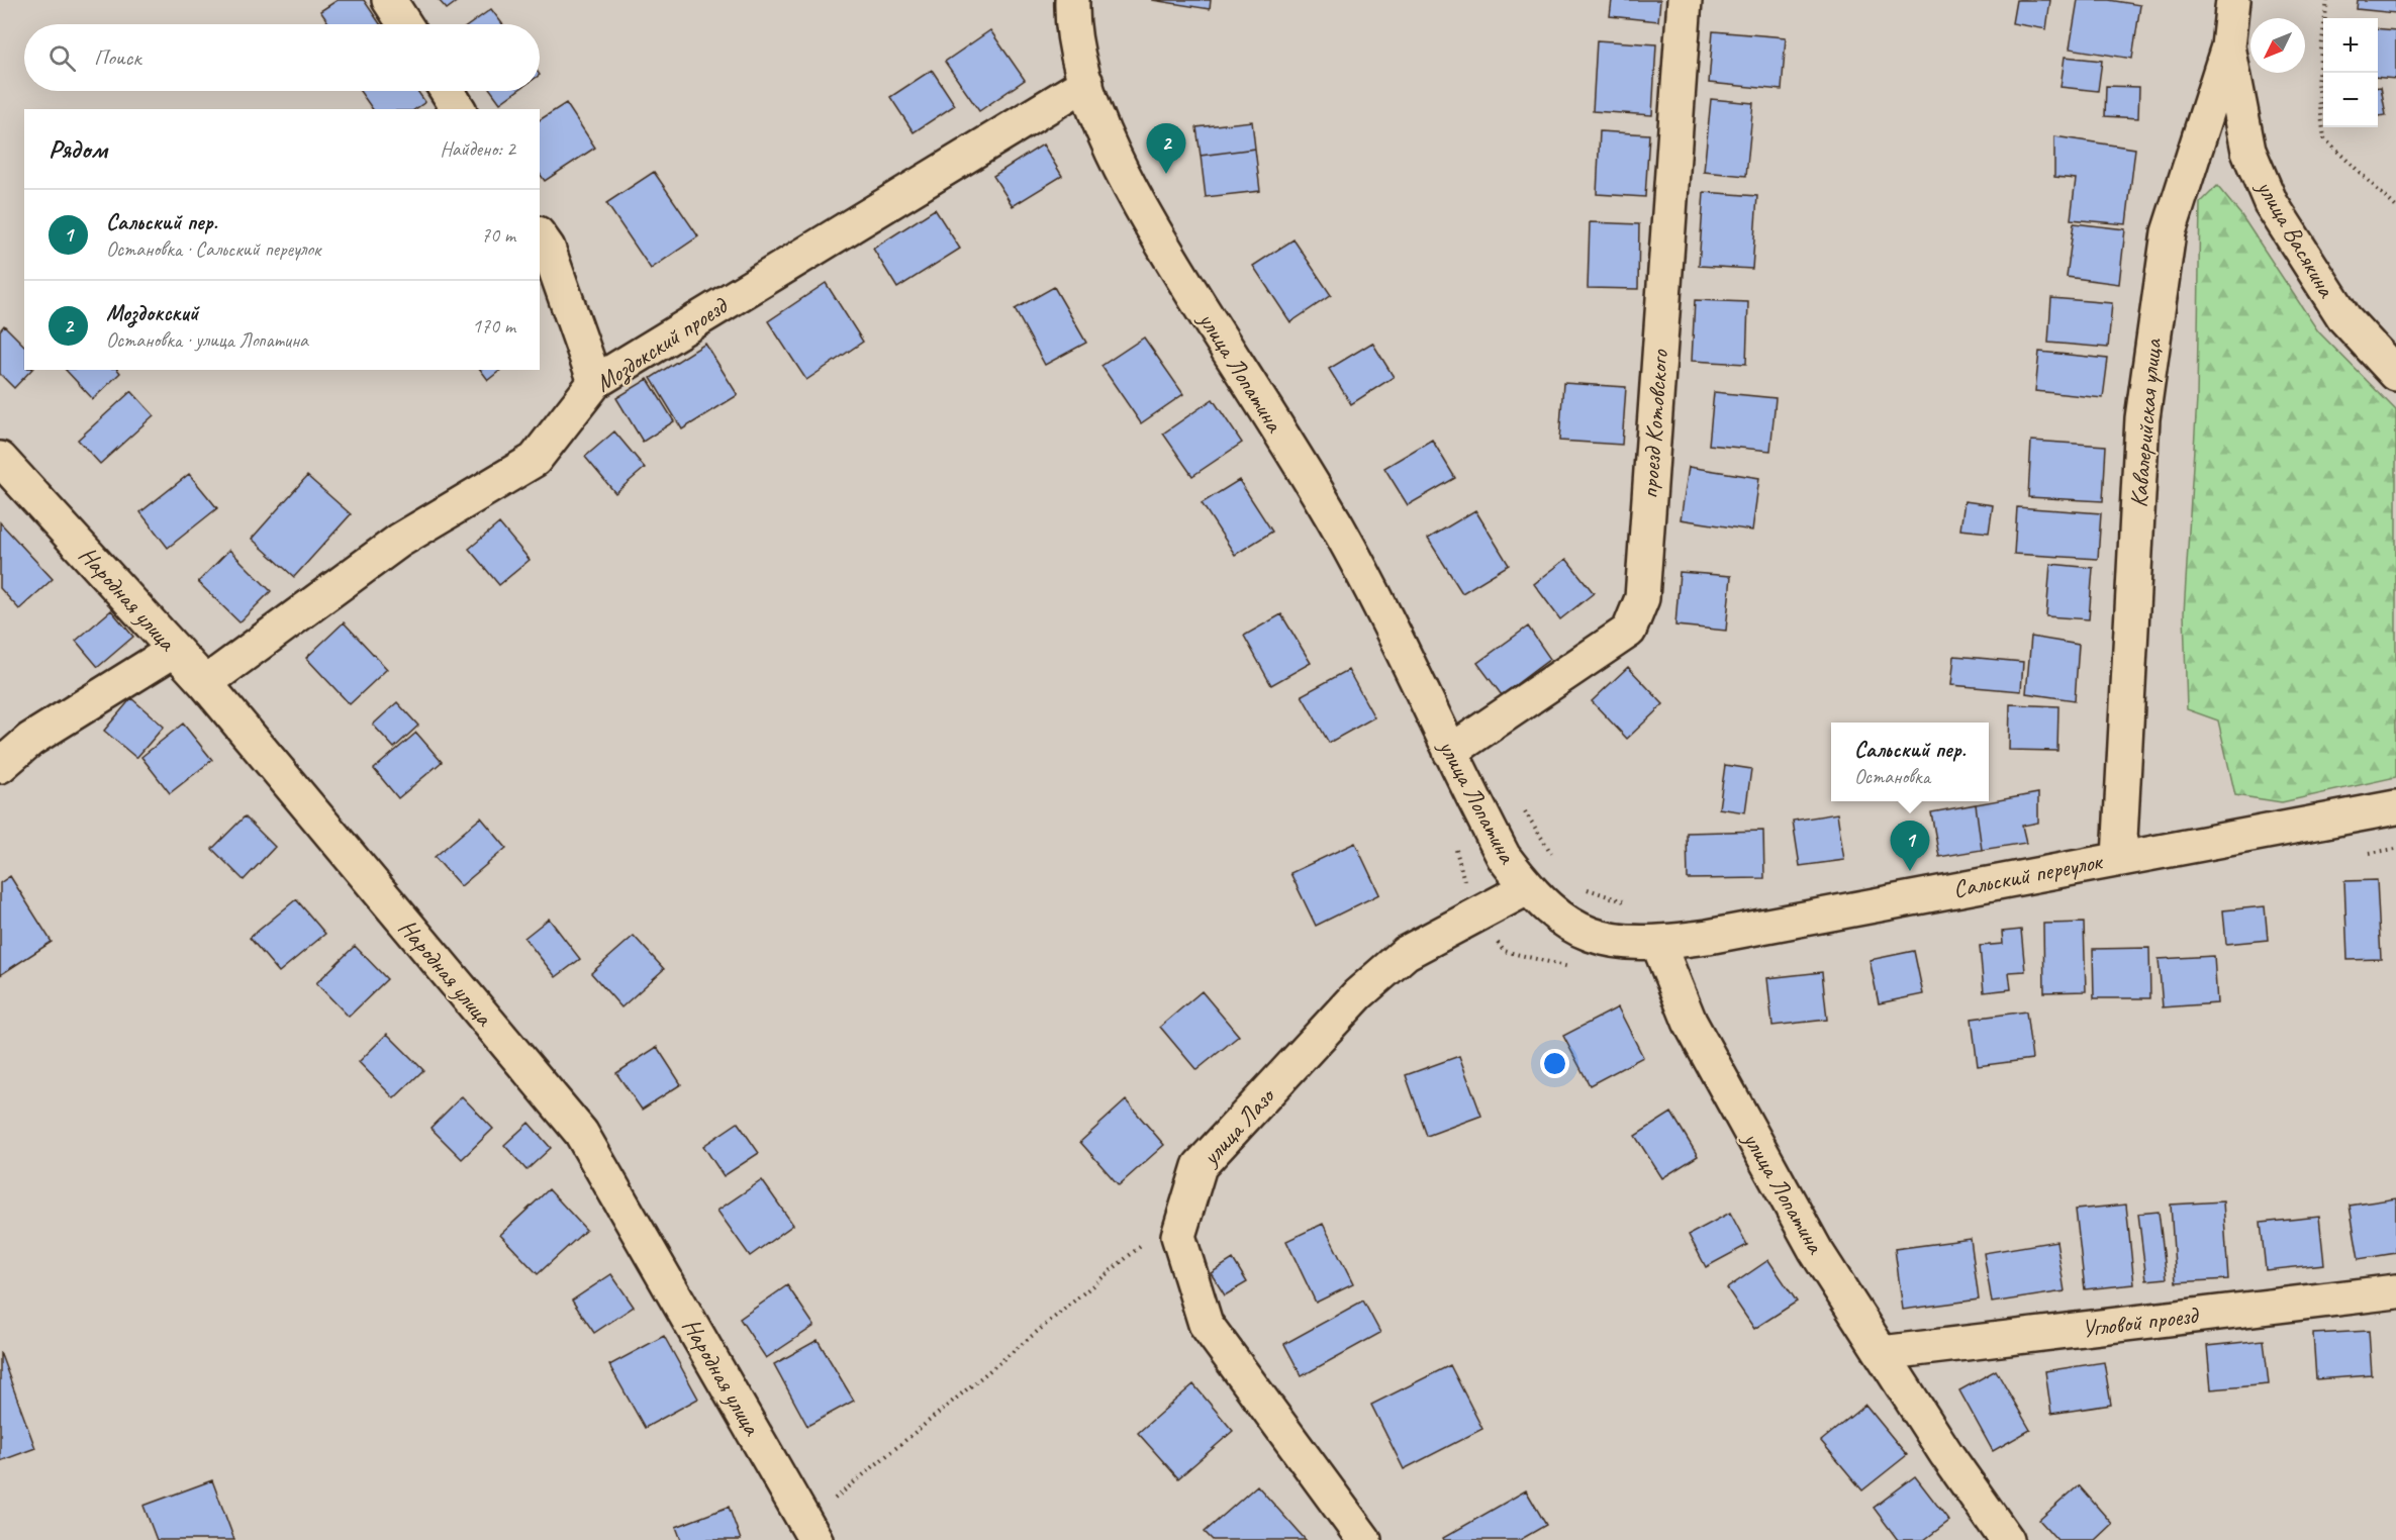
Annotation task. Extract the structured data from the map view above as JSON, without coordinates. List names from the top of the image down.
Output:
{
  "streets": {
    "street": [
      "улица Васякина",
      "Моздокский проезд",
      "улица Лопатина",
      "Кавалерийская улица",
      "проезд Котовского",
      "Народная улица",
      "Сальский переулок",
      "улица Лазо",
      "Угловой проезд"
    ]
  },
  "crossings": [
    ["улица Васякина", "Кавалерийская улица"],
    ["Моздокский проезд", "улица Лопатина"],
    ["Моздокский проезд", "Народная улица"],
    ["улица Лопатина", "проезд Котовского"],
    ["улица Лопатина", "Сальский переулок"],
    ["улица Лопатина", "улица Лазо"],
    ["улица Лопатина", "Угловой проезд"],
    ["Кавалерийская улица", "Сальский переулок"]
  ],
  "north": "bottom left",
  "page": {
    "map_buttons": ["+", "−"],
    "search": "Поиск",
    "heading": ["Рядом", "Найдено: 2"],
    "pins": ["2", "1"],
    "list": [
      {
        "mark": "1",
        "name": "Сальский пер.",
        "note": "Остановка · Сальский переулок",
        "value": "70 m"
      },
      {
        "mark": "2",
        "name": "Моздокский",
        "note": "Остановка · улица Лопатина",
        "value": "170 m"
      }
    ],
    "popup": ["Сальский пер.", "Остановка"]
  }
}
